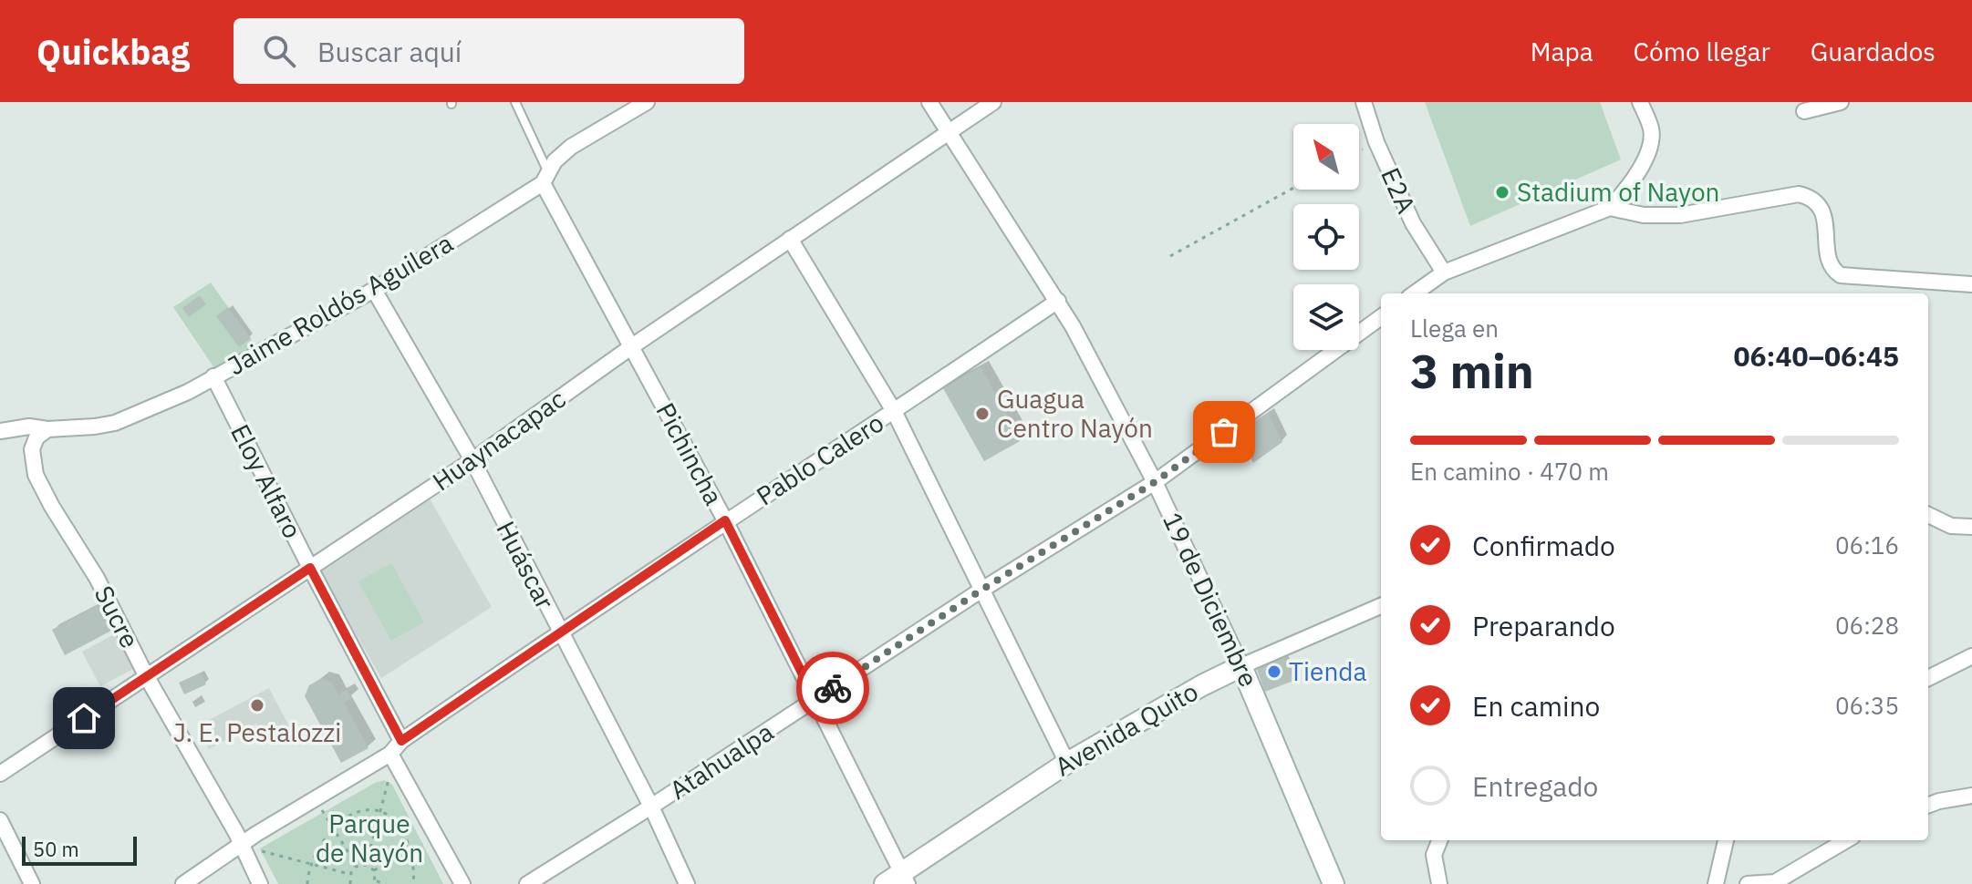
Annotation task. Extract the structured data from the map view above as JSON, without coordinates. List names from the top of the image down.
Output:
{
  "streets": {
    "street": [
      "E2A",
      "Jaime Roldós Aguilera",
      "Huaynacapac",
      "Pichincha",
      "Pablo Calero",
      "Eloy Alfaro",
      "Huáscar",
      "19 de Diciembre",
      "Sucre",
      "Avenida Quito",
      "Atahualpa"
    ]
  },
  "crossings": [
    ["Jaime Roldós Aguilera", "Pichincha"],
    ["Jaime Roldós Aguilera", "Eloy Alfaro"],
    ["Jaime Roldós Aguilera", "Huáscar"],
    ["Jaime Roldós Aguilera", "Sucre"],
    ["Huaynacapac", "Pichincha"],
    ["Huaynacapac", "Eloy Alfaro"],
    ["Huaynacapac", "Huáscar"],
    ["Huaynacapac", "19 de Diciembre"],
    ["Huaynacapac", "Sucre"],
    ["Pichincha", "Pablo Calero"],
    ["Pichincha", "Avenida Quito"],
    ["Pichincha", "Atahualpa"],
    ["Pablo Calero", "Eloy Alfaro"],
    ["Pablo Calero", "Huáscar"],
    ["Pablo Calero", "19 de Diciembre"],
    ["Pablo Calero", "Sucre"],
    ["Huáscar", "Atahualpa"],
    ["19 de Diciembre", "Avenida Quito"],
    ["19 de Diciembre", "Atahualpa"]
  ],
  "parks": ["Parque de Nayón"],
  "places": [
    "Stadium of Nayon",
    "Guagua Centro Nayón",
    "Tienda",
    "J. E. Pestalozzi"
  ],
  "scale_bar": "50 m",
  "north": "top left",
  "page": {
    "header": "Quickbag",
    "search": "Buscar aquí",
    "nav": ["Mapa", "Cómo llegar", "Guardados"],
    "heading": ["3 min", "Llega en", "06:40–06:45"],
    "bar": "En camino · 470 m",
    "list": [
      ["Confirmado", "06:16"],
      ["Preparando", "06:28"],
      ["En camino", "06:35"],
      "Entregado"
    ],
    "scale": "50 m"
  }
}
